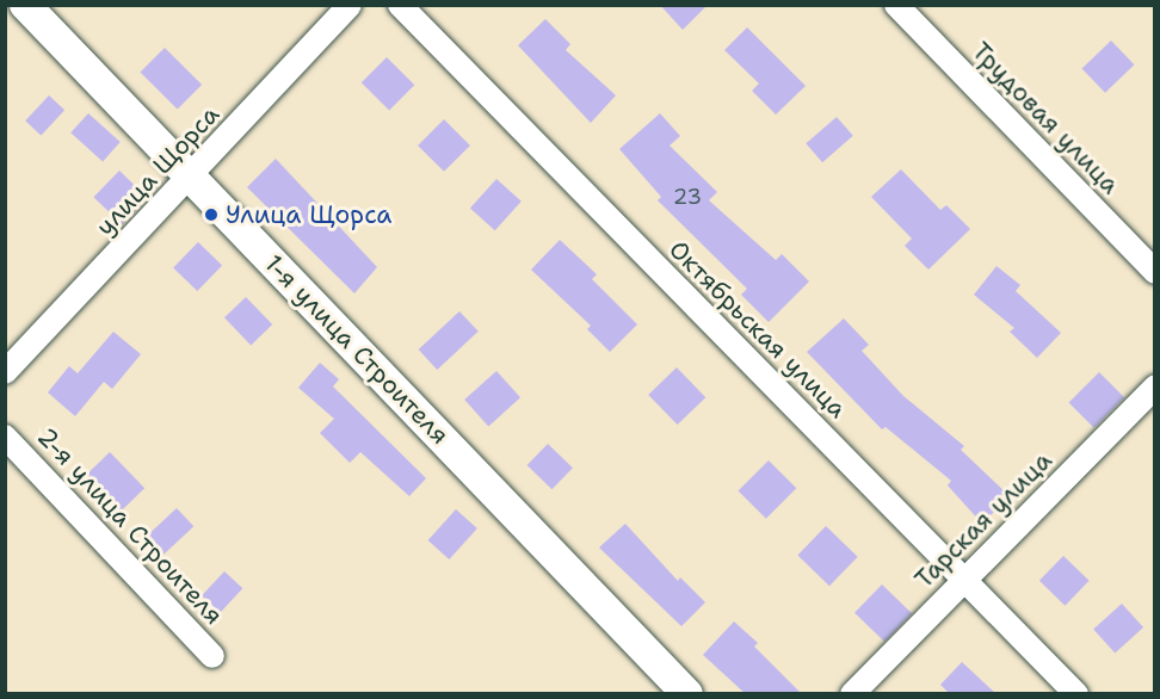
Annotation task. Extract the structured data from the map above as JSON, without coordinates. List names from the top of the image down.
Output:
{
  "streets": {
    "street": [
      "Трудовая улица",
      "улица Щорса",
      "Октябрьская улица",
      "1-я улица Строителя",
      "Тарская улица",
      "2-я улица Строителя"
    ]
  },
  "crossings": [
    ["улица Щорса", "1-я улица Строителя"],
    ["Октябрьская улица", "Тарская улица"]
  ],
  "places": ["Улица Щорса"],
  "house_numbers": ["23"]
}
